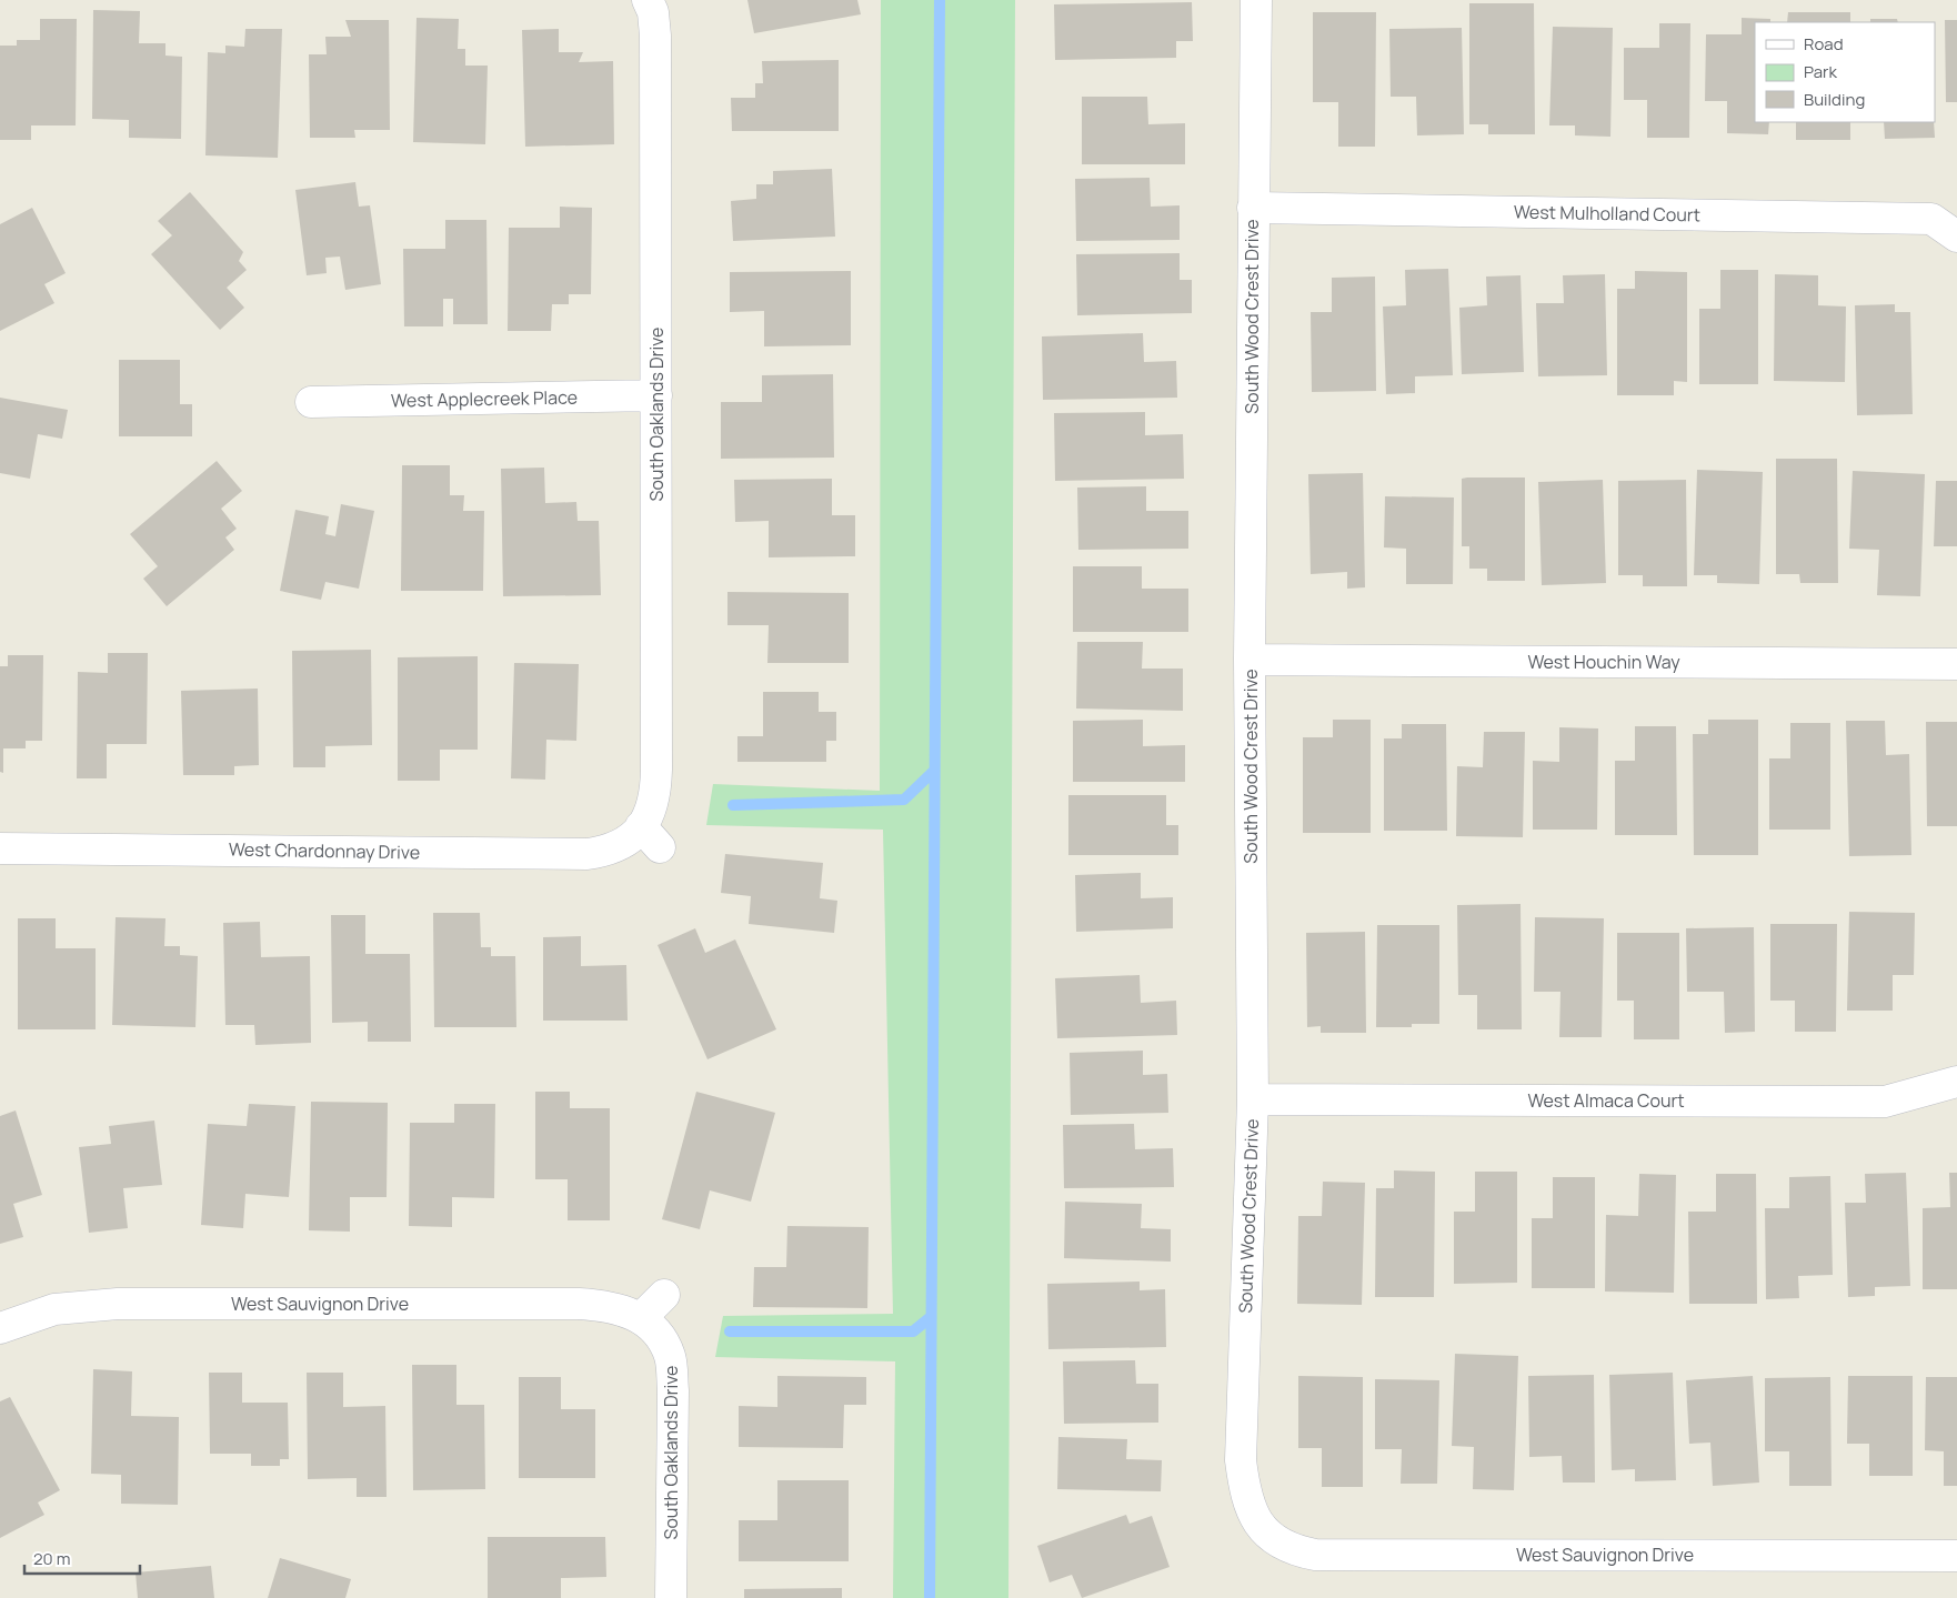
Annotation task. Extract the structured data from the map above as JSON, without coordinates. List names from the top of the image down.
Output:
{
  "streets": {
    "street": [
      "West Mulholland Court",
      "South Wood Crest Drive",
      "West Applecreek Place",
      "South Oaklands Drive",
      "West Houchin Way",
      "West Chardonnay Drive",
      "West Almaca Court",
      "West Sauvignon Drive"
    ]
  },
  "crossings": [
    ["West Mulholland Court", "South Wood Crest Drive"],
    ["South Wood Crest Drive", "West Houchin Way"],
    ["South Wood Crest Drive", "West Almaca Court"],
    ["South Wood Crest Drive", "West Sauvignon Drive"],
    ["West Applecreek Place", "South Oaklands Drive"],
    ["South Oaklands Drive", "West Chardonnay Drive"],
    ["South Oaklands Drive", "West Sauvignon Drive"]
  ],
  "legend": ["Road", "Park", "Building"],
  "scale_bar": "20 m"
}
